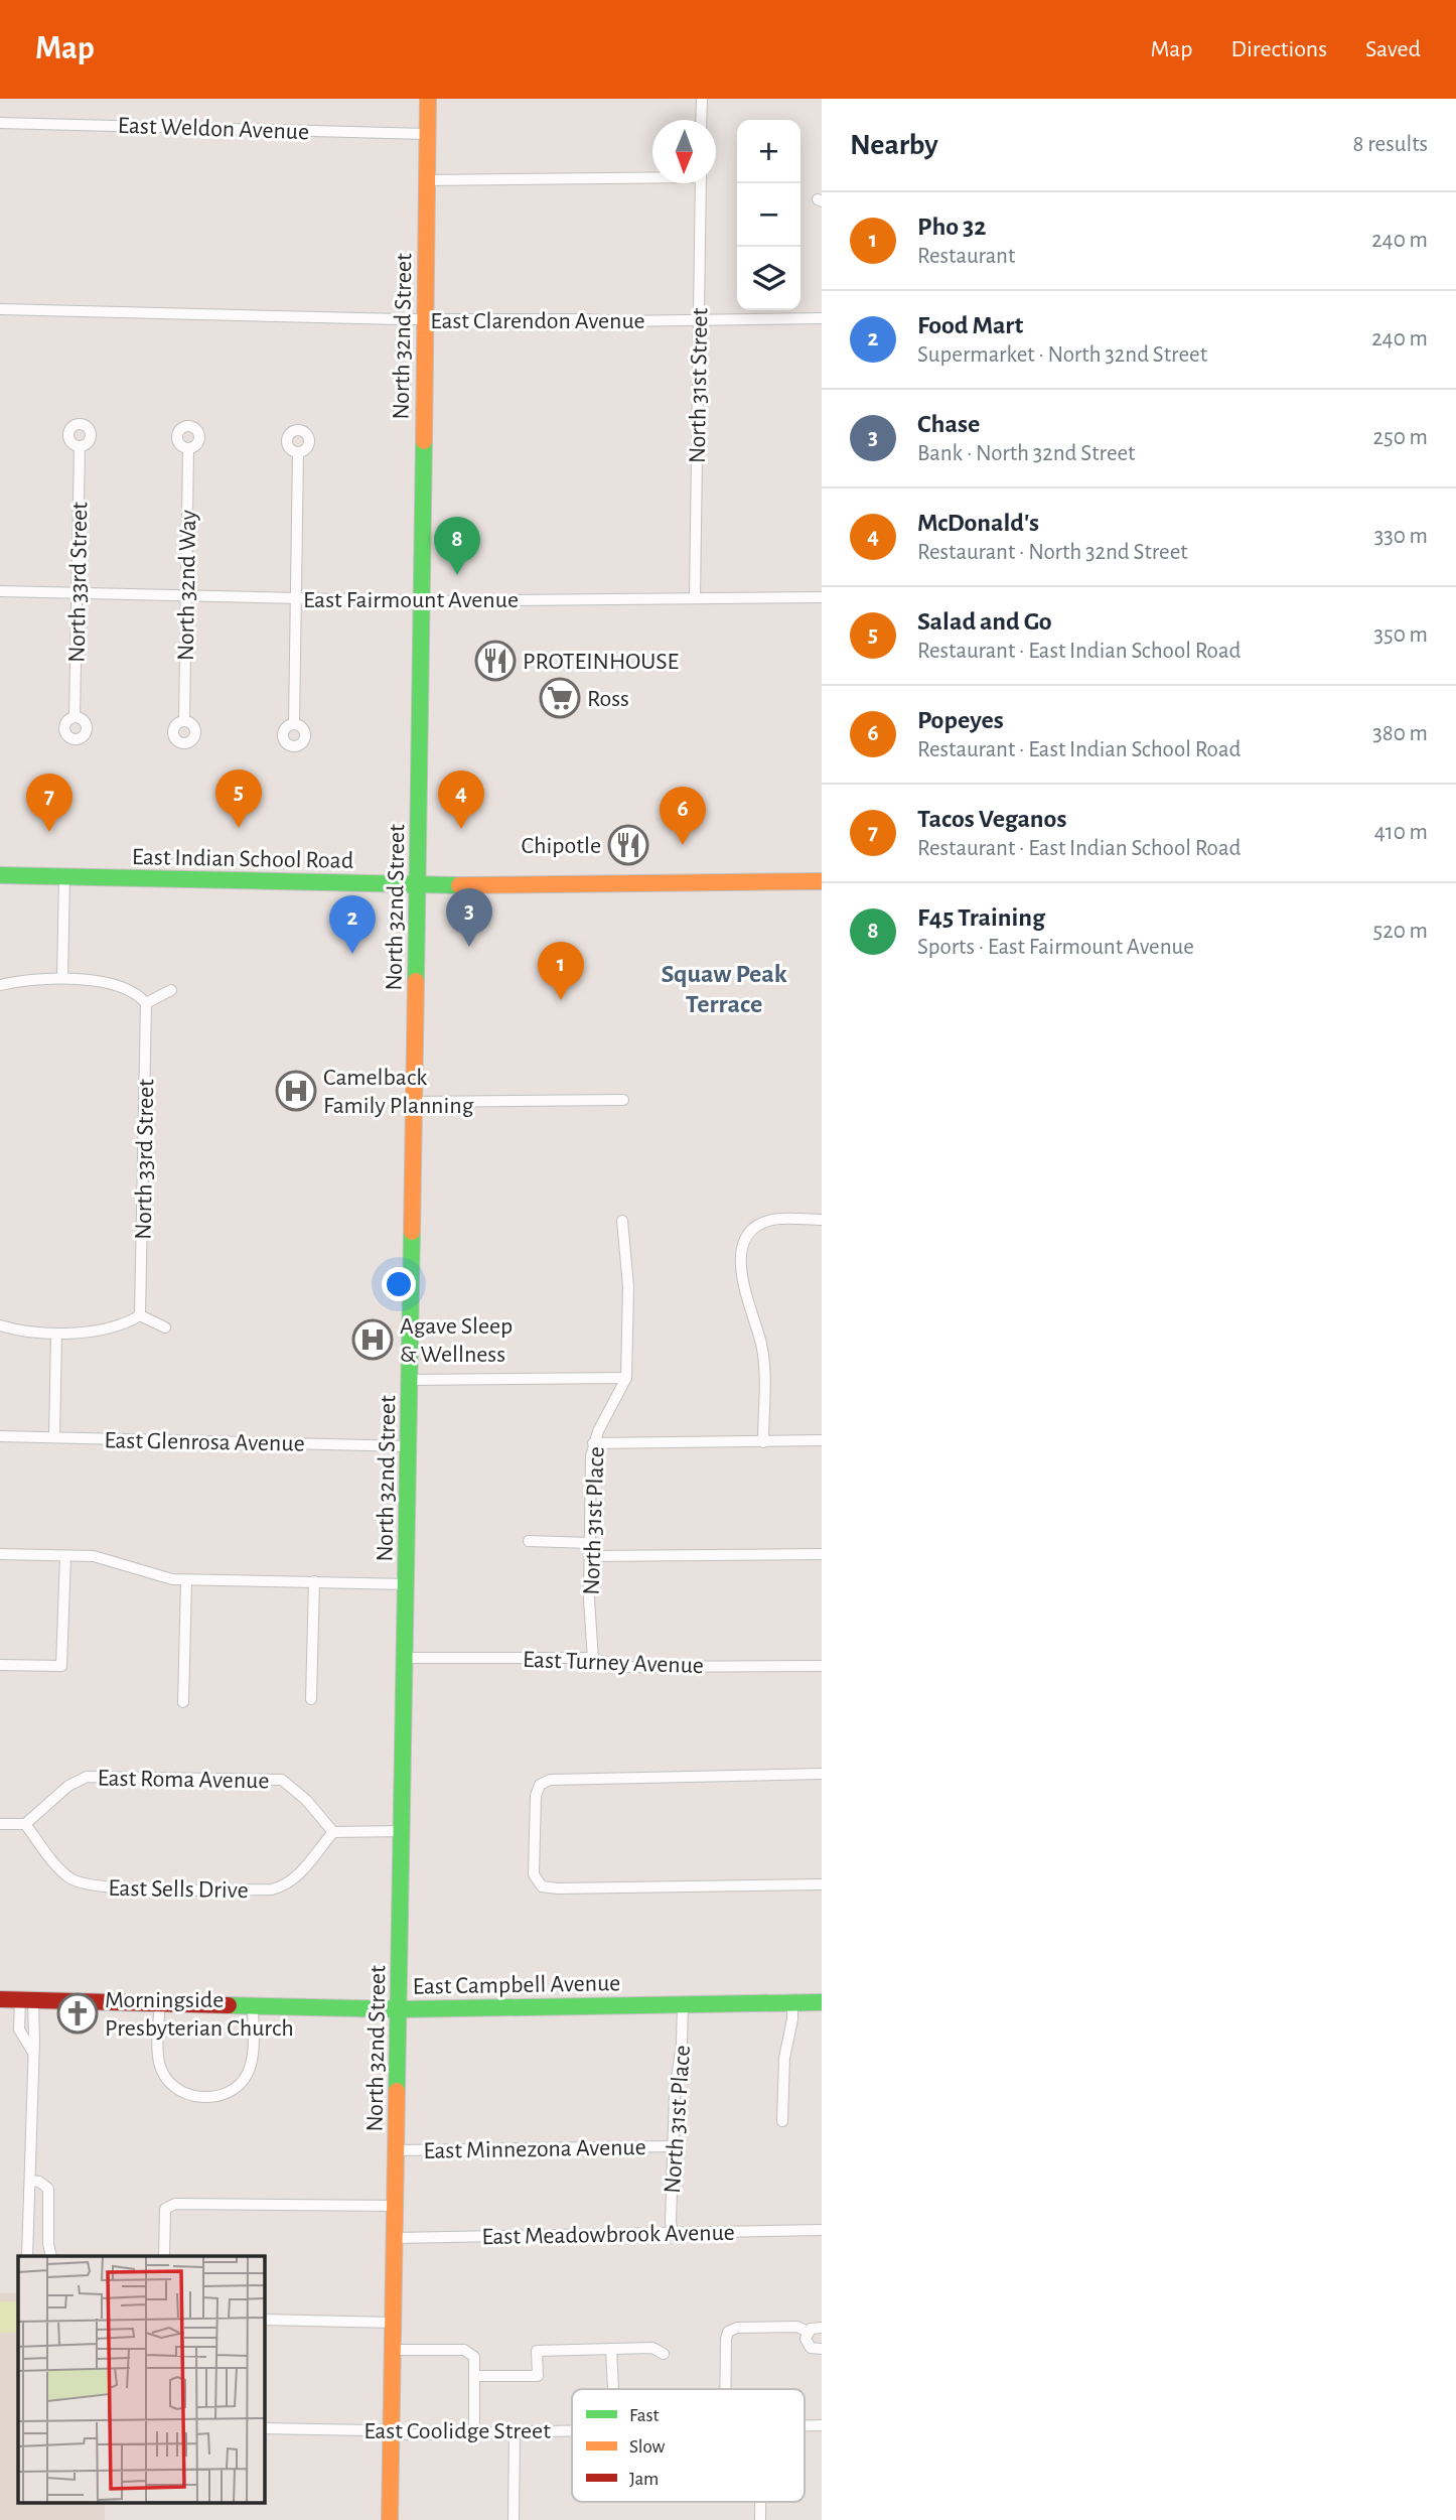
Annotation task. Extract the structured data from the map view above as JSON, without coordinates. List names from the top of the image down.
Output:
{
  "streets": {
    "main road": ["North 32nd Street", "East Indian School Road", "East Campbell Avenue"],
    "street": [
      "East Weldon Avenue",
      "East Clarendon Avenue",
      "North 31st Street",
      "North 33rd Street",
      "North 32nd Way",
      "East Fairmount Avenue",
      "East Glenrosa Avenue",
      "North 31st Place",
      "East Turney Avenue",
      "East Roma Avenue",
      "East Sells Drive",
      "East Minnezona Avenue",
      "East Meadowbrook Avenue",
      "East Coolidge Street"
    ]
  },
  "crossings": [
    ["East Weldon Avenue", "North 32nd Street"],
    ["East Clarendon Avenue", "North 32nd Street"],
    ["East Clarendon Avenue", "North 31st Street"],
    ["North 32nd Street", "East Fairmount Avenue"],
    ["North 32nd Street", "East Indian School Road"],
    ["North 32nd Street", "East Glenrosa Avenue"],
    ["North 32nd Street", "East Turney Avenue"],
    ["North 32nd Street", "East Campbell Avenue"],
    ["North 32nd Street", "East Minnezona Avenue"],
    ["North 32nd Street", "East Meadowbrook Avenue"],
    ["North 32nd Street", "East Coolidge Street"],
    ["North 31st Street", "East Fairmount Avenue"],
    ["North 33rd Street", "East Fairmount Avenue"],
    ["North 32nd Way", "East Fairmount Avenue"],
    ["North 31st Place", "East Turney Avenue"],
    ["North 31st Place", "East Campbell Avenue"],
    ["North 31st Place", "East Minnezona Avenue"],
    ["North 31st Place", "East Meadowbrook Avenue"],
    ["East Roma Avenue", "East Sells Drive"]
  ],
  "districts": ["Squaw Peak Terrace"],
  "places": {
    "restaurant": ["PROTEINHOUSE", "Chipotle"],
    "supermarket": ["Ross"],
    "hospital": ["Camelback Family Planning", "Agave Sleep & Wellness"],
    "church": ["Morningside Presbyterian Church"]
  },
  "legend": ["Fast", "Slow", "Jam"],
  "north": "bottom",
  "page": {
    "header": "Map",
    "nav": ["Map", "Directions", "Saved"],
    "heading": ["Nearby", "8 results"],
    "map_buttons": ["+", "−"],
    "list": [
      {
        "mark": "1",
        "name": "Pho 32",
        "note": "Restaurant",
        "value": "240 m"
      },
      {
        "mark": "2",
        "name": "Food Mart",
        "note": "Supermarket · North 32nd Street",
        "value": "240 m"
      },
      {
        "mark": "3",
        "name": "Chase",
        "note": "Bank · North 32nd Street",
        "value": "250 m"
      },
      {
        "mark": "4",
        "name": "McDonald's",
        "note": "Restaurant · North 32nd Street",
        "value": "330 m"
      },
      {
        "mark": "5",
        "name": "Salad and Go",
        "note": "Restaurant · East Indian School Road",
        "value": "350 m"
      },
      {
        "mark": "6",
        "name": "Popeyes",
        "note": "Restaurant · East Indian School Road",
        "value": "380 m"
      },
      {
        "mark": "7",
        "name": "Tacos Veganos",
        "note": "Restaurant · East Indian School Road",
        "value": "410 m"
      },
      {
        "mark": "8",
        "name": "F45 Training",
        "note": "Sports · East Fairmount Avenue",
        "value": "520 m"
      }
    ],
    "pins": [
      "8",
      "5",
      "4",
      "7",
      "6",
      "3",
      "2",
      "1"
    ]
  }
}
